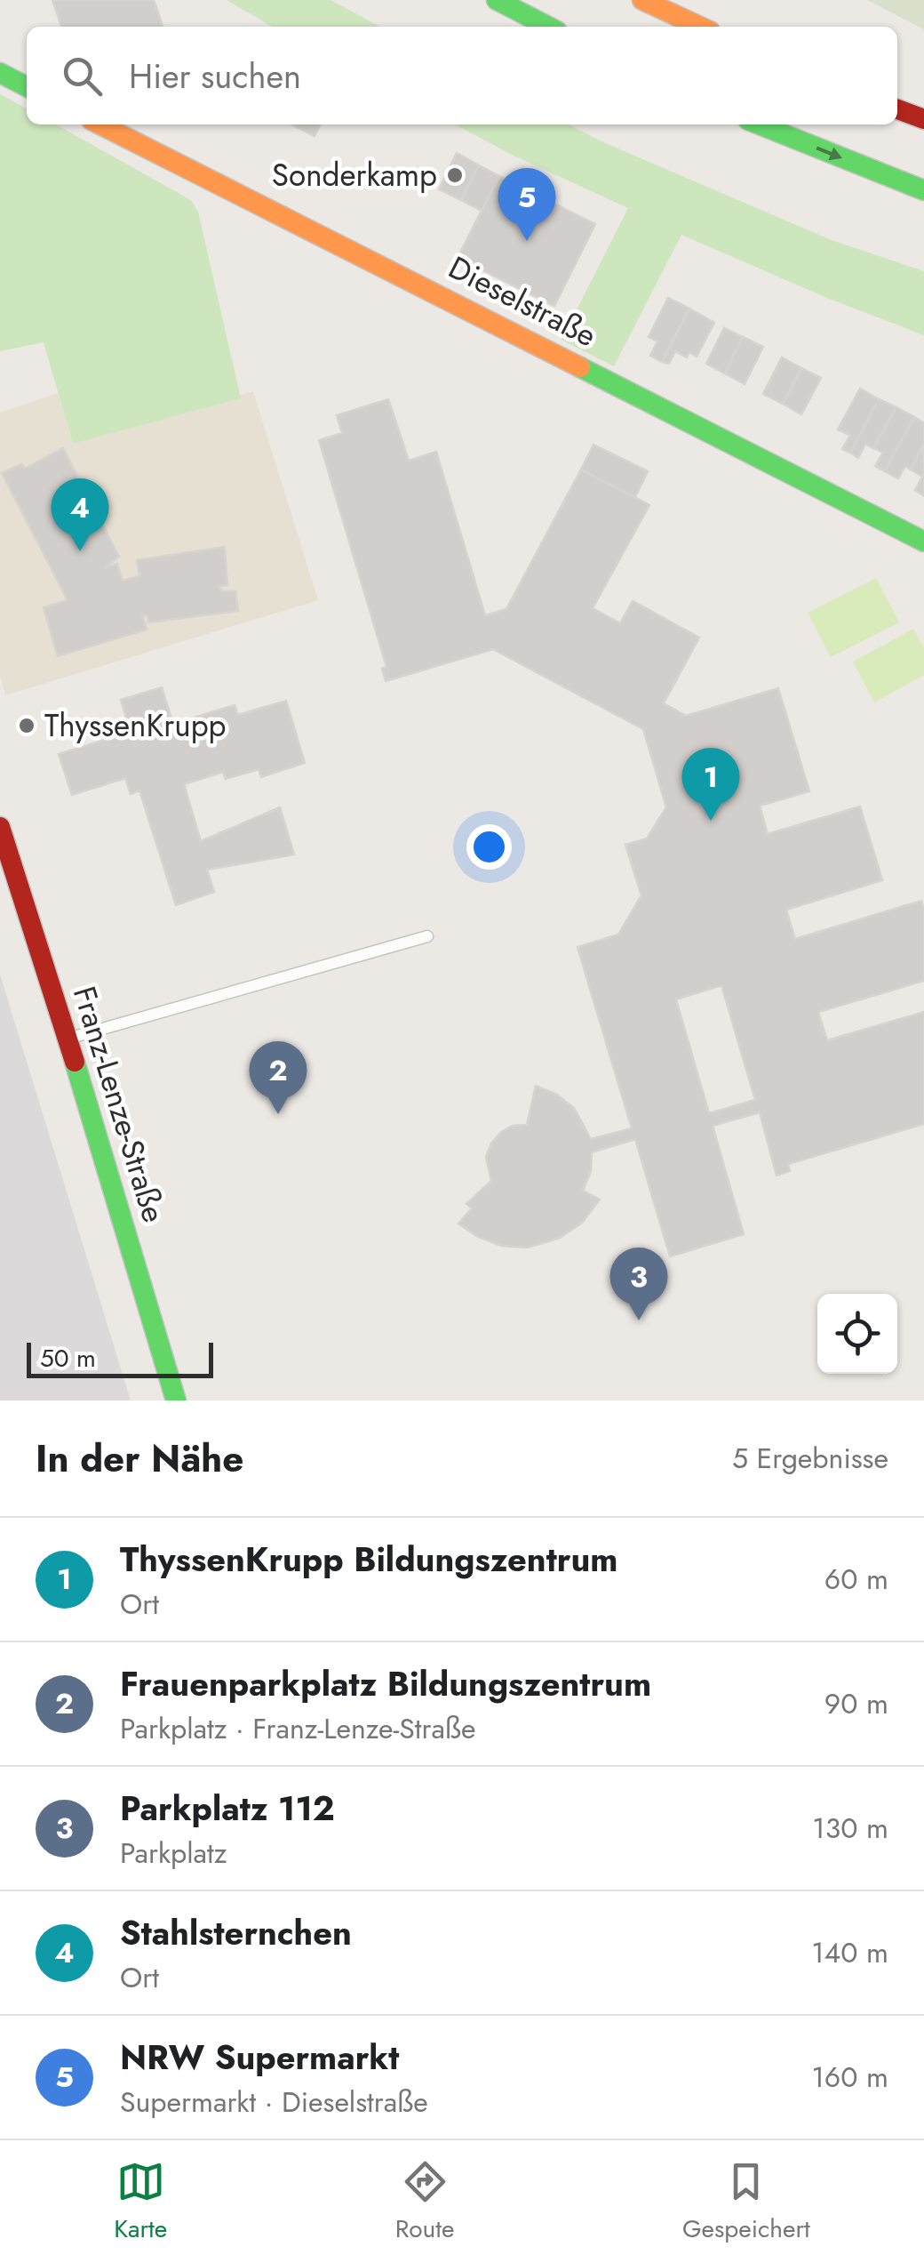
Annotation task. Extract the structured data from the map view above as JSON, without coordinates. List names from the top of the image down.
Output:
{
  "streets": {
    "main road": ["Dieselstraße", "Franz-Lenze-Straße"]
  },
  "places": ["Sonderkamp", "ThyssenKrupp"],
  "scale_bar": "50 m",
  "page": {
    "search": "Hier suchen",
    "pins": [
      "5",
      "4",
      "1",
      "2",
      "3"
    ],
    "scale": "50 m",
    "heading": ["In der Nähe", "5 Ergebnisse"],
    "list": [
      {
        "mark": "1",
        "name": "ThyssenKrupp Bildungszentrum",
        "note": "Ort",
        "value": "60 m"
      },
      {
        "mark": "2",
        "name": "Frauenparkplatz Bildungszentrum",
        "note": "Parkplatz · Franz-Lenze-Straße",
        "value": "90 m"
      },
      {
        "mark": "3",
        "name": "Parkplatz 112",
        "note": "Parkplatz",
        "value": "130 m"
      },
      {
        "mark": "4",
        "name": "Stahlsternchen",
        "note": "Ort",
        "value": "140 m"
      },
      {
        "mark": "5",
        "name": "NRW Supermarkt",
        "note": "Supermarkt · Dieselstraße",
        "value": "160 m"
      }
    ],
    "nav": ["Karte", "Route", "Gespeichert"]
  }
}
